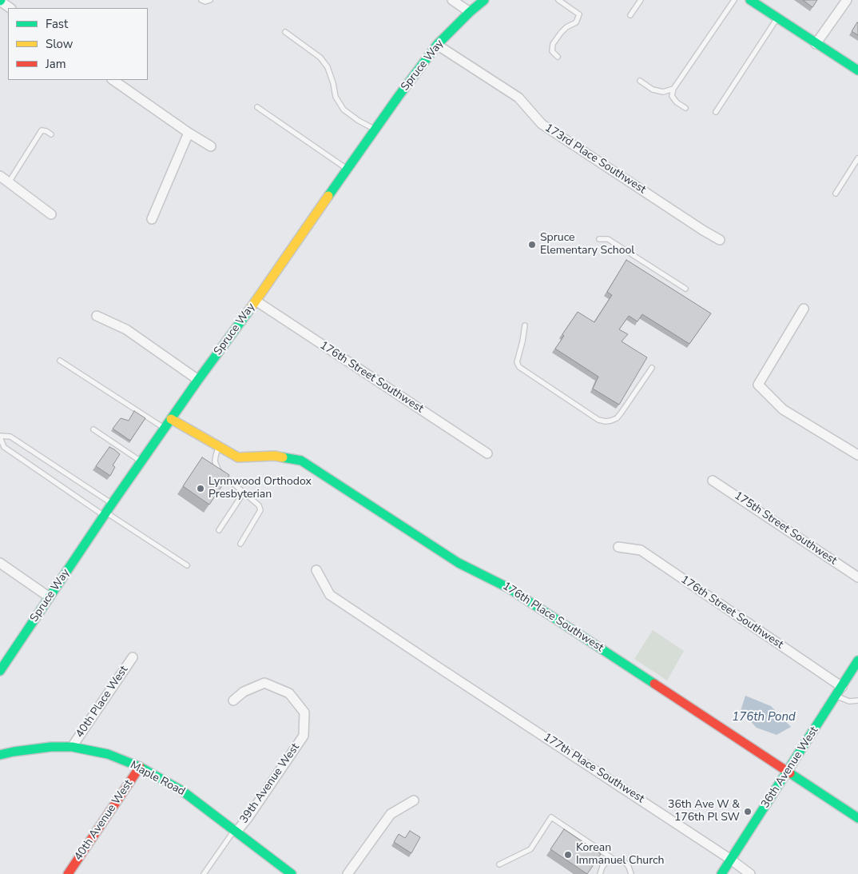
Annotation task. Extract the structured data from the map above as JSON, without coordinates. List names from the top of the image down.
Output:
{
  "streets": {
    "street": [
      "Spruce Way",
      "173rd Place Southwest",
      "176th Street Southwest",
      "175th Street Southwest",
      "176th Place Southwest",
      "40th Place West",
      "36th Avenue West",
      "177th Place Southwest",
      "Maple Road",
      "39th Avenue West",
      "40th Avenue West"
    ]
  },
  "crossings": [
    ["Spruce Way", "173rd Place Southwest"],
    ["Spruce Way", "176th Street Southwest"],
    ["Spruce Way", "176th Place Southwest"],
    ["176th Street Southwest", "36th Avenue West"],
    ["176th Place Southwest", "36th Avenue West"],
    ["40th Place West", "Maple Road"],
    ["36th Avenue West", "177th Place Southwest"],
    ["Maple Road", "39th Avenue West"],
    ["Maple Road", "40th Avenue West"]
  ],
  "water": ["176th Pond"],
  "places": [
    "Spruce Elementary School",
    "Lynnwood Orthodox Presbyterian",
    "36th Ave W & 176th Pl SW",
    "Korean Immanuel Church"
  ],
  "legend": ["Fast", "Slow", "Jam"]
}
